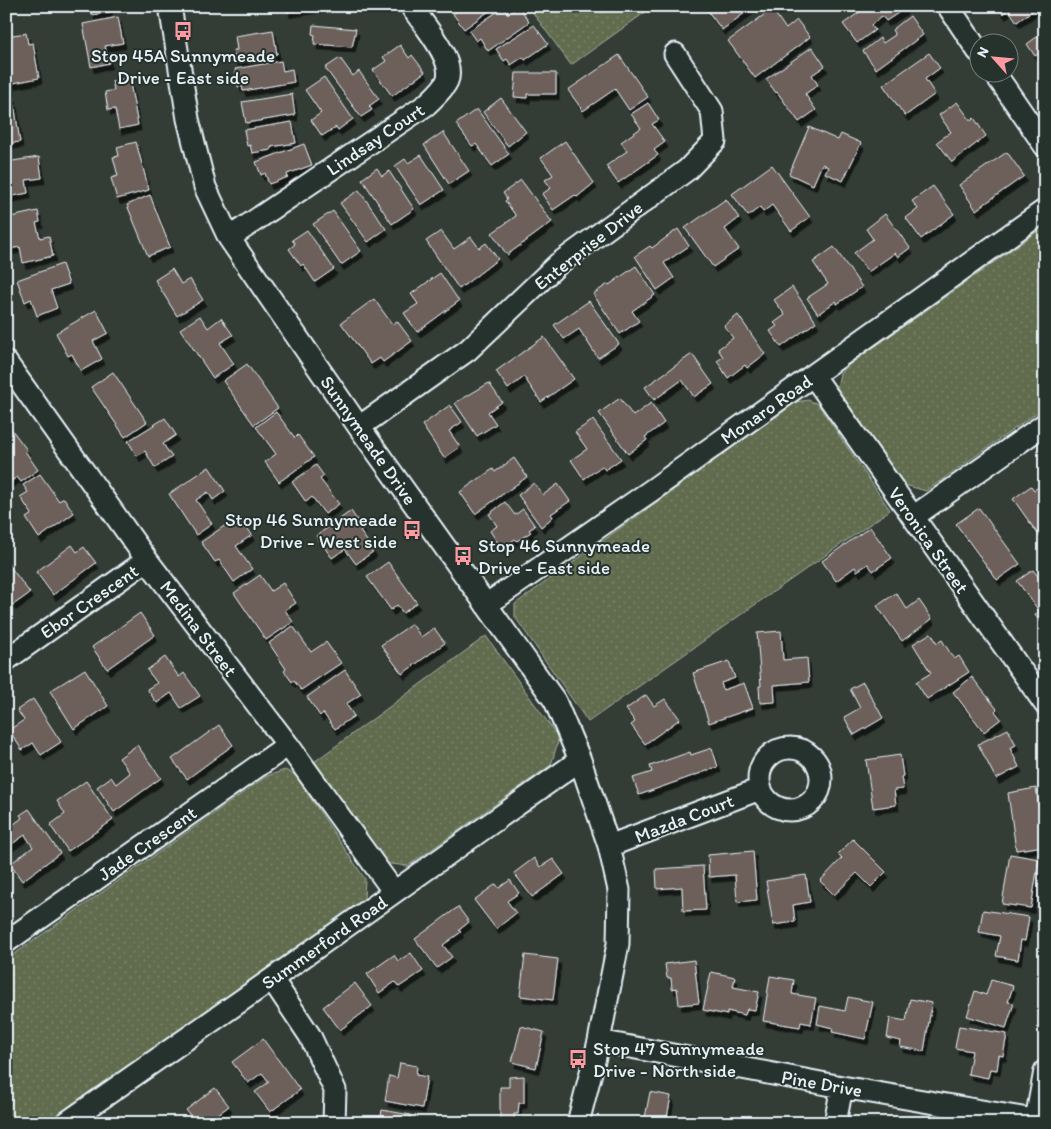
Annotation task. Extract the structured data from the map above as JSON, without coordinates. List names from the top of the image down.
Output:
{
  "streets": {
    "street": [
      "Lindsay Court",
      "Enterprise Drive",
      "Monaro Road",
      "Sunnymeade Drive",
      "Veronica Street",
      "Ebor Crescent",
      "Medina Street",
      "Mazda Court",
      "Jade Crescent",
      "Summerford Road",
      "Pine Drive"
    ]
  },
  "crossings": [
    ["Lindsay Court", "Sunnymeade Drive"],
    ["Enterprise Drive", "Sunnymeade Drive"],
    ["Monaro Road", "Sunnymeade Drive"],
    ["Monaro Road", "Veronica Street"],
    ["Sunnymeade Drive", "Mazda Court"],
    ["Sunnymeade Drive", "Summerford Road"],
    ["Sunnymeade Drive", "Pine Drive"],
    ["Ebor Crescent", "Medina Street"],
    ["Medina Street", "Jade Crescent"],
    ["Medina Street", "Summerford Road"]
  ],
  "places": {
    "bus stop": [
      "Stop 45A Sunnymeade Drive - East side",
      "Stop 46 Sunnymeade Drive - West side",
      "Stop 46 Sunnymeade Drive - East side",
      "Stop 47 Sunnymeade Drive - North side"
    ]
  },
  "north": "top left"
}
